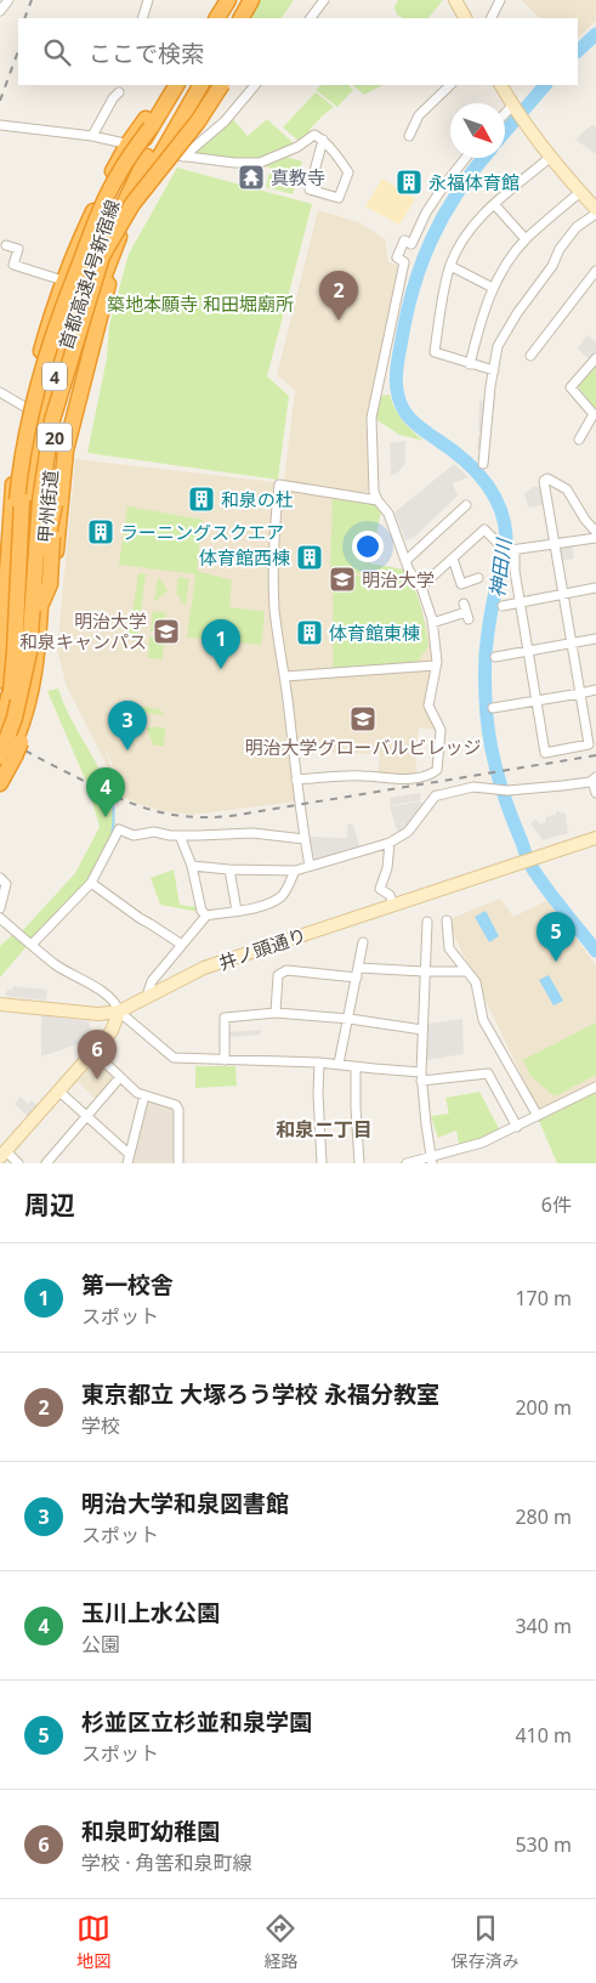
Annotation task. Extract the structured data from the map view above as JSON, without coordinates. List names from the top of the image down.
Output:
{
  "streets": {
    "highway": [
      "首都高速4号新宿線",
      "4",
      "20",
      "甲州街道"
    ],
    "main road": ["井ノ頭通り"]
  },
  "crossings": [
    ["首都高速4号新宿線", "4"],
    ["首都高速4号新宿線", "甲州街道"],
    ["20", "甲州街道"]
  ],
  "districts": ["和泉二丁目"],
  "water": ["神田川"],
  "parks": ["築地本願寺 和田堀廟所"],
  "places": {
    "temple": ["真教寺"],
    "building": [
      "永福体育館",
      "和泉の杜",
      "ラーニングスクエア",
      "体育館西棟",
      "体育館東棟"
    ],
    "school or university": ["明治大学", "明治大学 和泉キャンパス", "明治大学グローバルビレッジ"]
  },
  "north": "bottom right",
  "page": {
    "search": "ここで検索",
    "pins": [
      "2",
      "1",
      "3",
      "4",
      "5",
      "6"
    ],
    "heading": ["周辺", "6件"],
    "list": [
      {
        "mark": "1",
        "name": "第一校舎",
        "note": "スポット",
        "value": "170 m"
      },
      {
        "mark": "2",
        "name": "東京都立 大塚ろう学校 永福分教室",
        "note": "学校",
        "value": "200 m"
      },
      {
        "mark": "3",
        "name": "明治大学和泉図書館",
        "note": "スポット",
        "value": "280 m"
      },
      {
        "mark": "4",
        "name": "玉川上水公園",
        "note": "公園",
        "value": "340 m"
      },
      {
        "mark": "5",
        "name": "杉並区立杉並和泉学園",
        "note": "スポット",
        "value": "410 m"
      },
      {
        "mark": "6",
        "name": "和泉町幼稚園",
        "note": "学校 · 角筈和泉町線",
        "value": "530 m"
      }
    ],
    "nav": ["地図", "経路", "保存済み"]
  }
}
